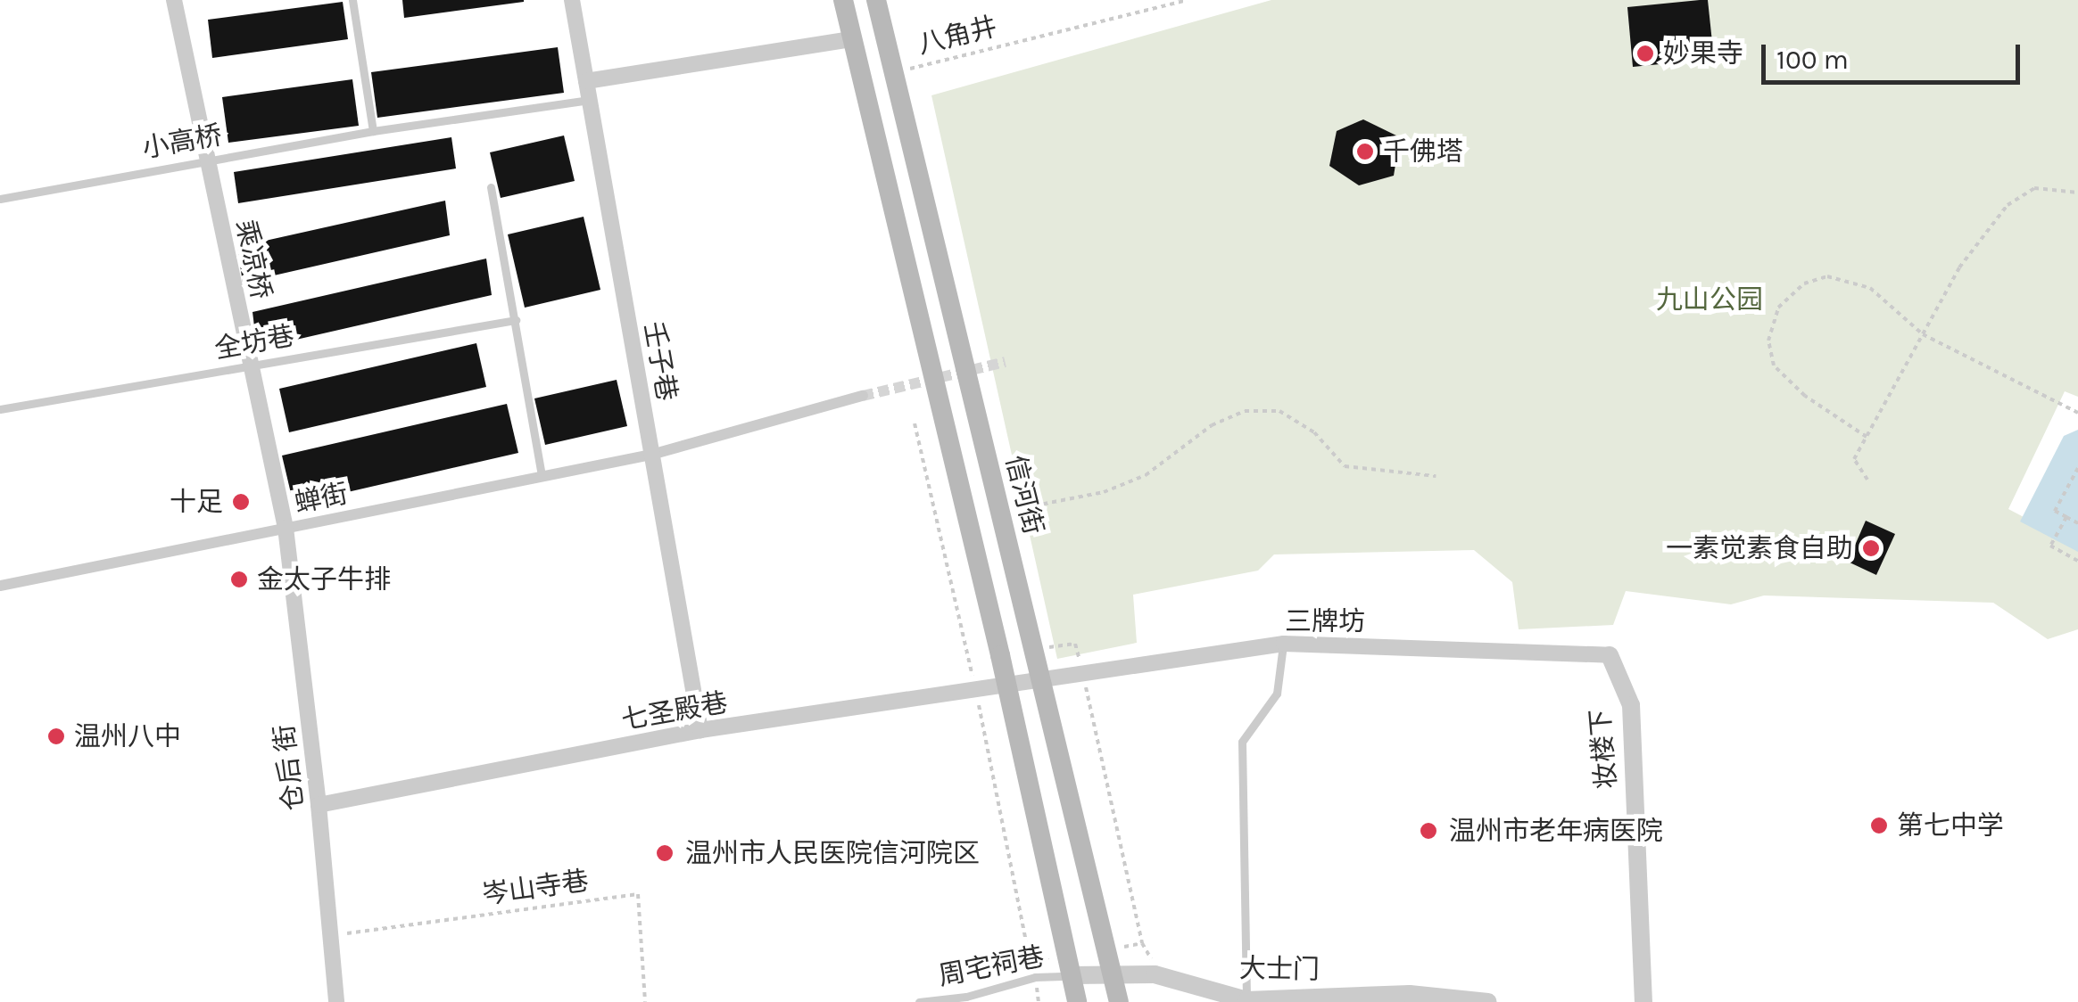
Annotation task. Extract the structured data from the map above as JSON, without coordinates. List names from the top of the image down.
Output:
{
  "streets": {
    "main road": ["信河街"],
    "street": [
      "乘凉桥",
      "壬子巷",
      "蝉街",
      "三牌坊",
      "七圣殿巷",
      "妆楼下",
      "仓后 街",
      "大士门"
    ],
    "lane": ["小高桥", "全坊巷", "周宅祠巷"],
    "path": ["八角井", "岑山寺巷"]
  },
  "crossings": [
    ["八角井", "信河街"],
    ["小高桥", "乘凉桥"],
    ["小高桥", "壬子巷"],
    ["乘凉桥", "全坊巷"],
    ["乘凉桥", "蝉街"],
    ["乘凉桥", "仓后 街"],
    ["壬子巷", "蝉街"],
    ["壬子巷", "七圣殿巷"],
    ["信河街", "三牌坊"],
    ["信河街", "七圣殿巷"],
    ["信河街", "大士门"],
    ["蝉街", "仓后 街"],
    ["三牌坊", "七圣殿巷"],
    ["三牌坊", "妆楼下"],
    ["七圣殿巷", "仓后 街"],
    ["仓后 街", "岑山寺巷"],
    ["周宅祠巷", "大士门"]
  ],
  "parks": ["九山公园"],
  "places": [
    "妙果寺",
    "千佛塔",
    "十足",
    "一素觉素食自助",
    "金太子牛排",
    "温州八中",
    "第七中学",
    "温州市老年病医院",
    "温州市人民医院信河院区"
  ],
  "scale_bar": "100 m"
}
